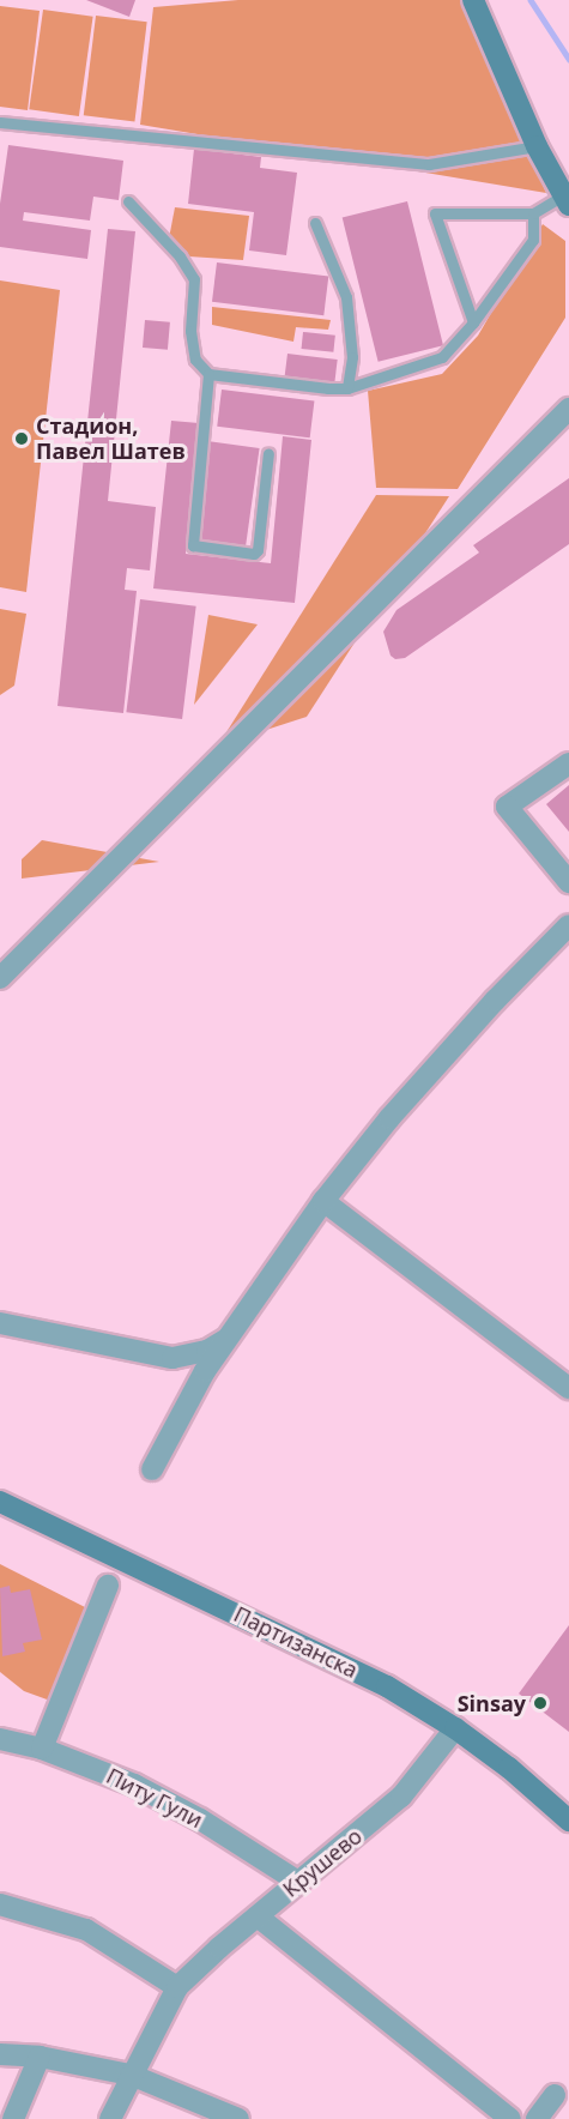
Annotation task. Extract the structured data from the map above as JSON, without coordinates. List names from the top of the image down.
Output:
{
  "streets": {
    "street": ["Партизанска", "Питу Гули", "Крушево"]
  },
  "crossings": [
    ["Партизанска", "Крушево"],
    ["Питу Гули", "Крушево"]
  ],
  "places": ["Стадион, Павел Шатев", "Sinsay"]
}
